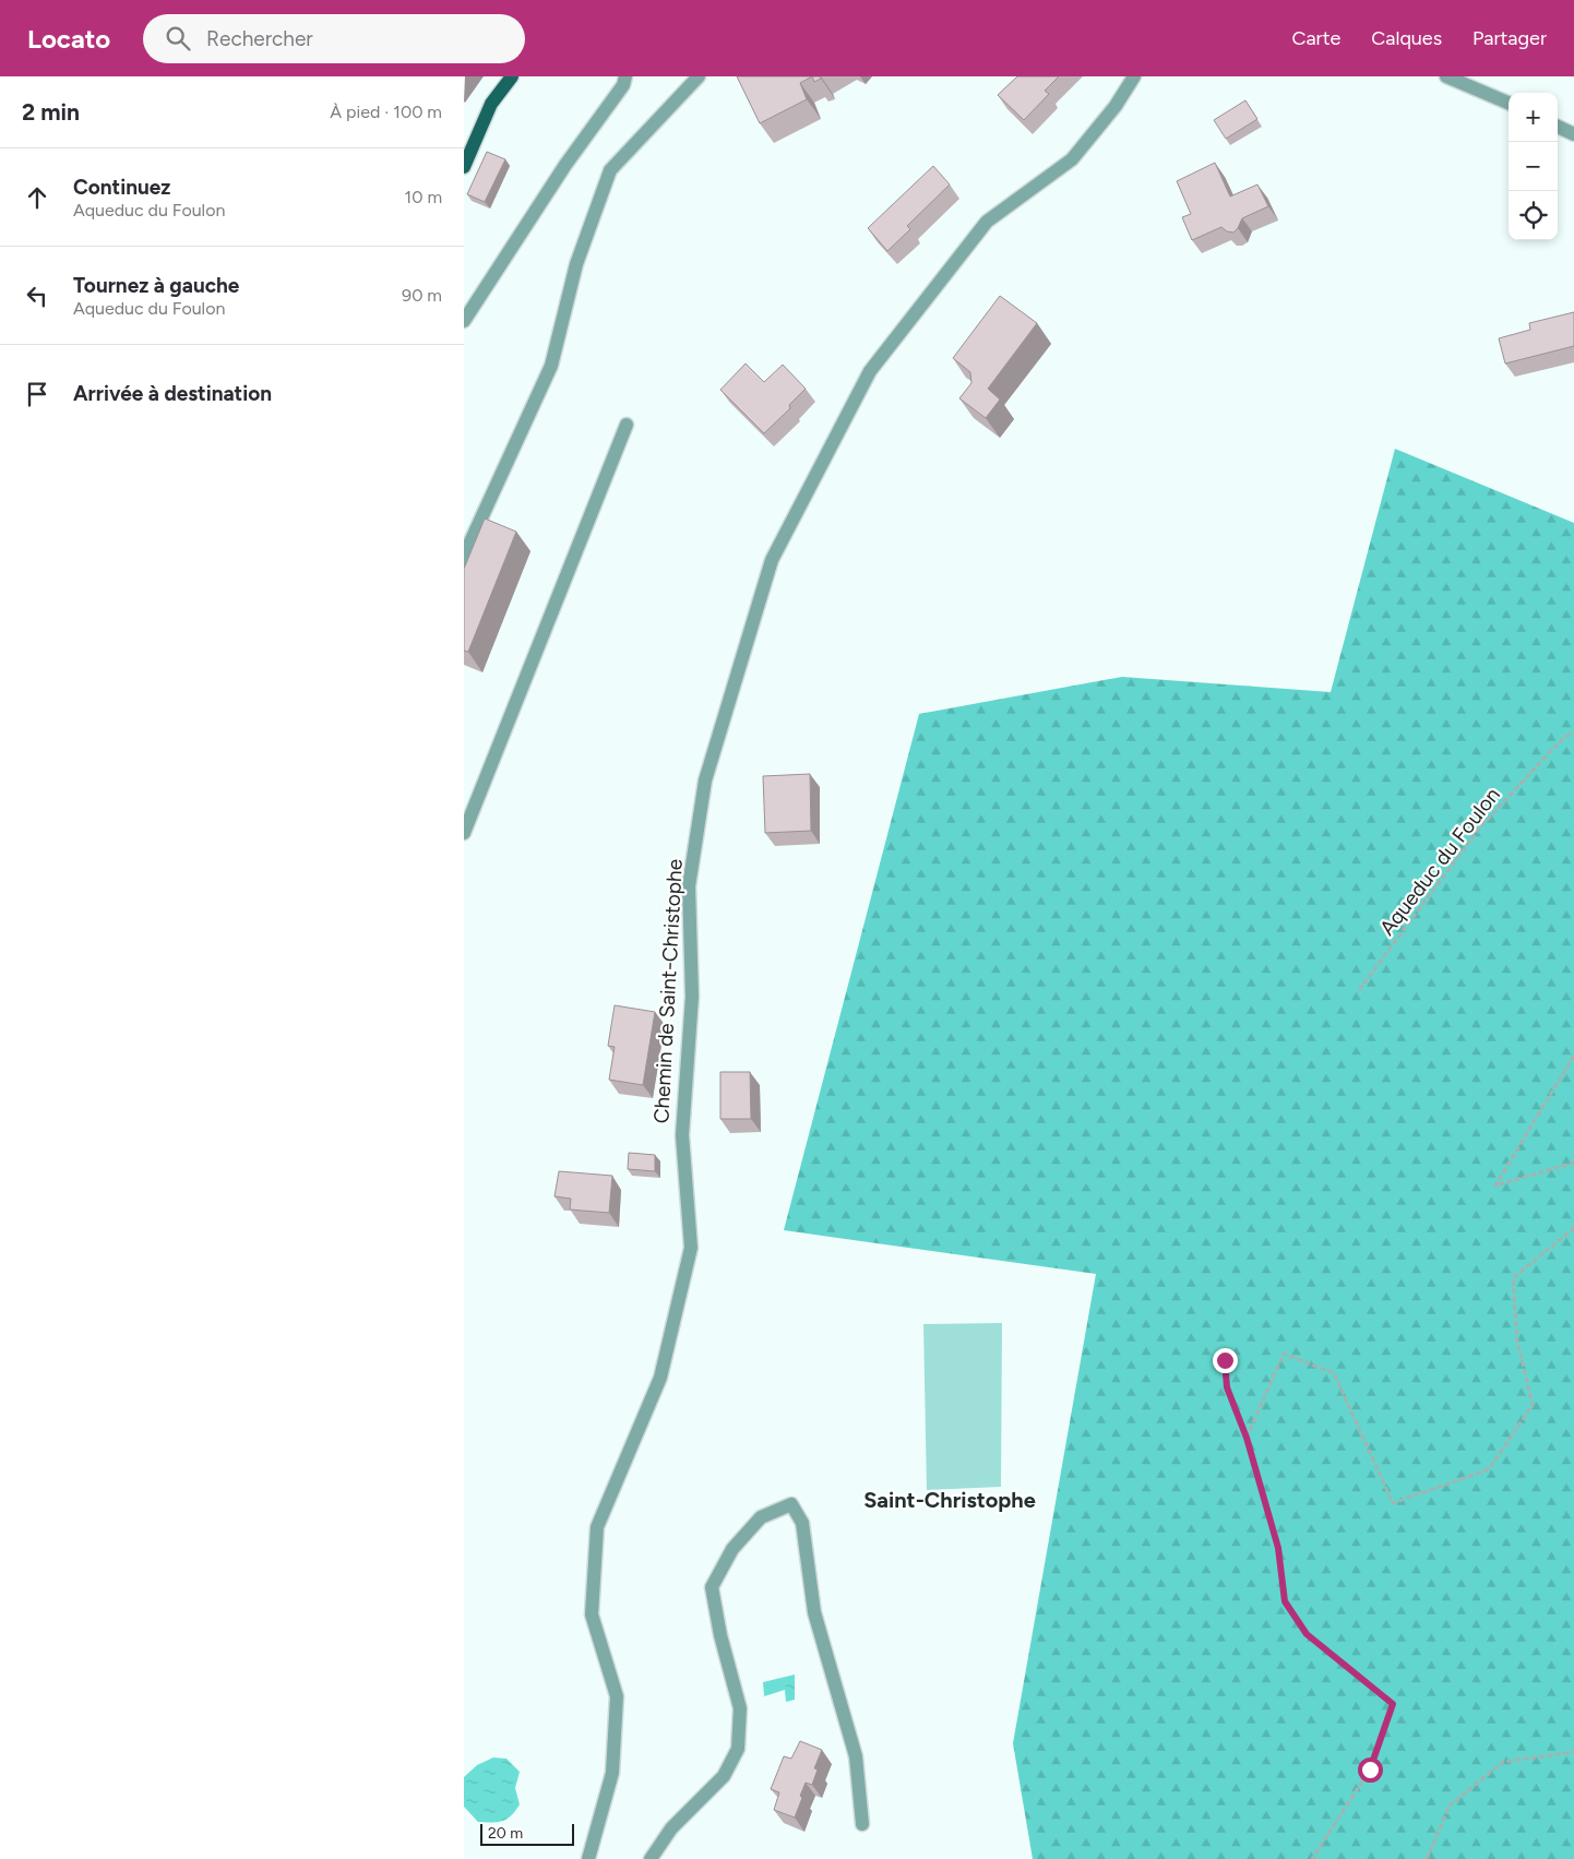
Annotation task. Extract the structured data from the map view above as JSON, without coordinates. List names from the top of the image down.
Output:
{
  "streets": {
    "street": ["Chemin de Saint-Christophe"],
    "path": ["Aqueduc du Foulon"]
  },
  "districts": ["Saint-Christophe"],
  "scale_bar": "20 m",
  "page": {
    "header": "Locato",
    "search": "Rechercher",
    "nav": ["Carte", "Calques", "Partager"],
    "heading": ["2 min", "À pied · 100 m"],
    "map_buttons": ["+", "−"],
    "list": [
      ["Continuez", "Aqueduc du Foulon", "10 m"],
      ["Tournez à gauche", "Aqueduc du Foulon", "90 m"],
      "Arrivée à destination"
    ],
    "scale": "20 m"
  }
}
